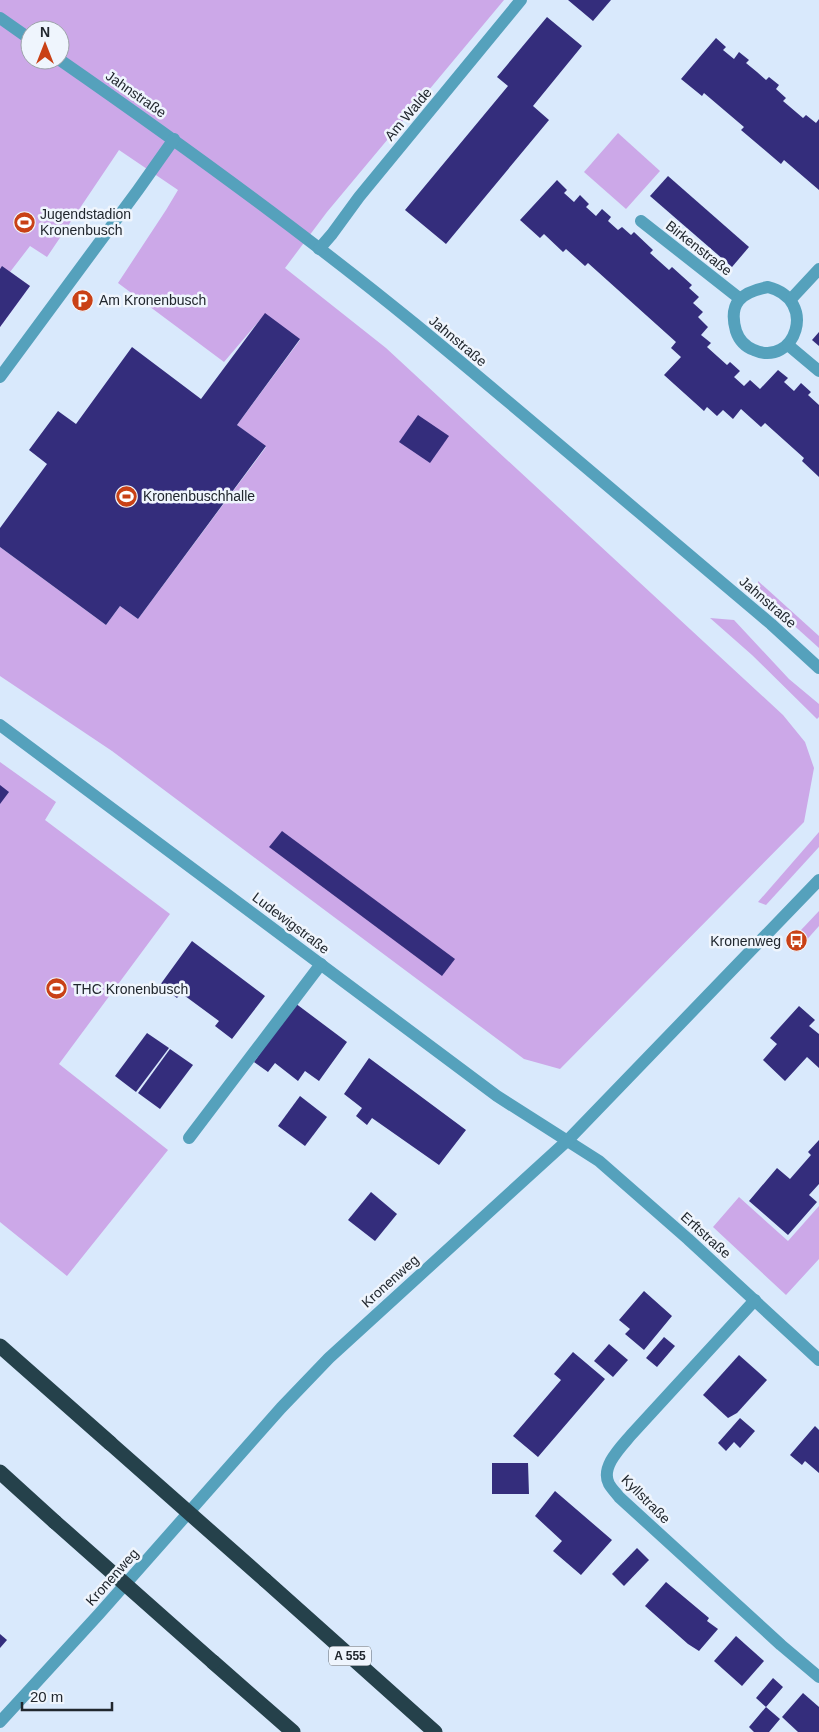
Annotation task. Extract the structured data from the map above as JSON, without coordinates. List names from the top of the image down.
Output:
{
  "streets": {
    "highway": ["A 555"],
    "street": [
      "Jahnstraße",
      "Am Walde",
      "Birkenstraße",
      "Ludewigstraße",
      "Erftstraße",
      "Kronenweg",
      "Kyllstraße"
    ]
  },
  "crossings": [
    ["Jahnstraße", "Am Walde"],
    ["Ludewigstraße", "Erftstraße"],
    ["Ludewigstraße", "Kronenweg"],
    ["Erftstraße", "Kronenweg"],
    ["Erftstraße", "Kyllstraße"]
  ],
  "places": {
    "sports": ["Jugendstadion Kronenbusch", "Kronenbuschhalle", "THC Kronenbusch"],
    "parking": ["Am Kronenbusch"],
    "bus stop": ["Kronenweg"]
  },
  "scale_bar": "20 m",
  "north": "top"
}
